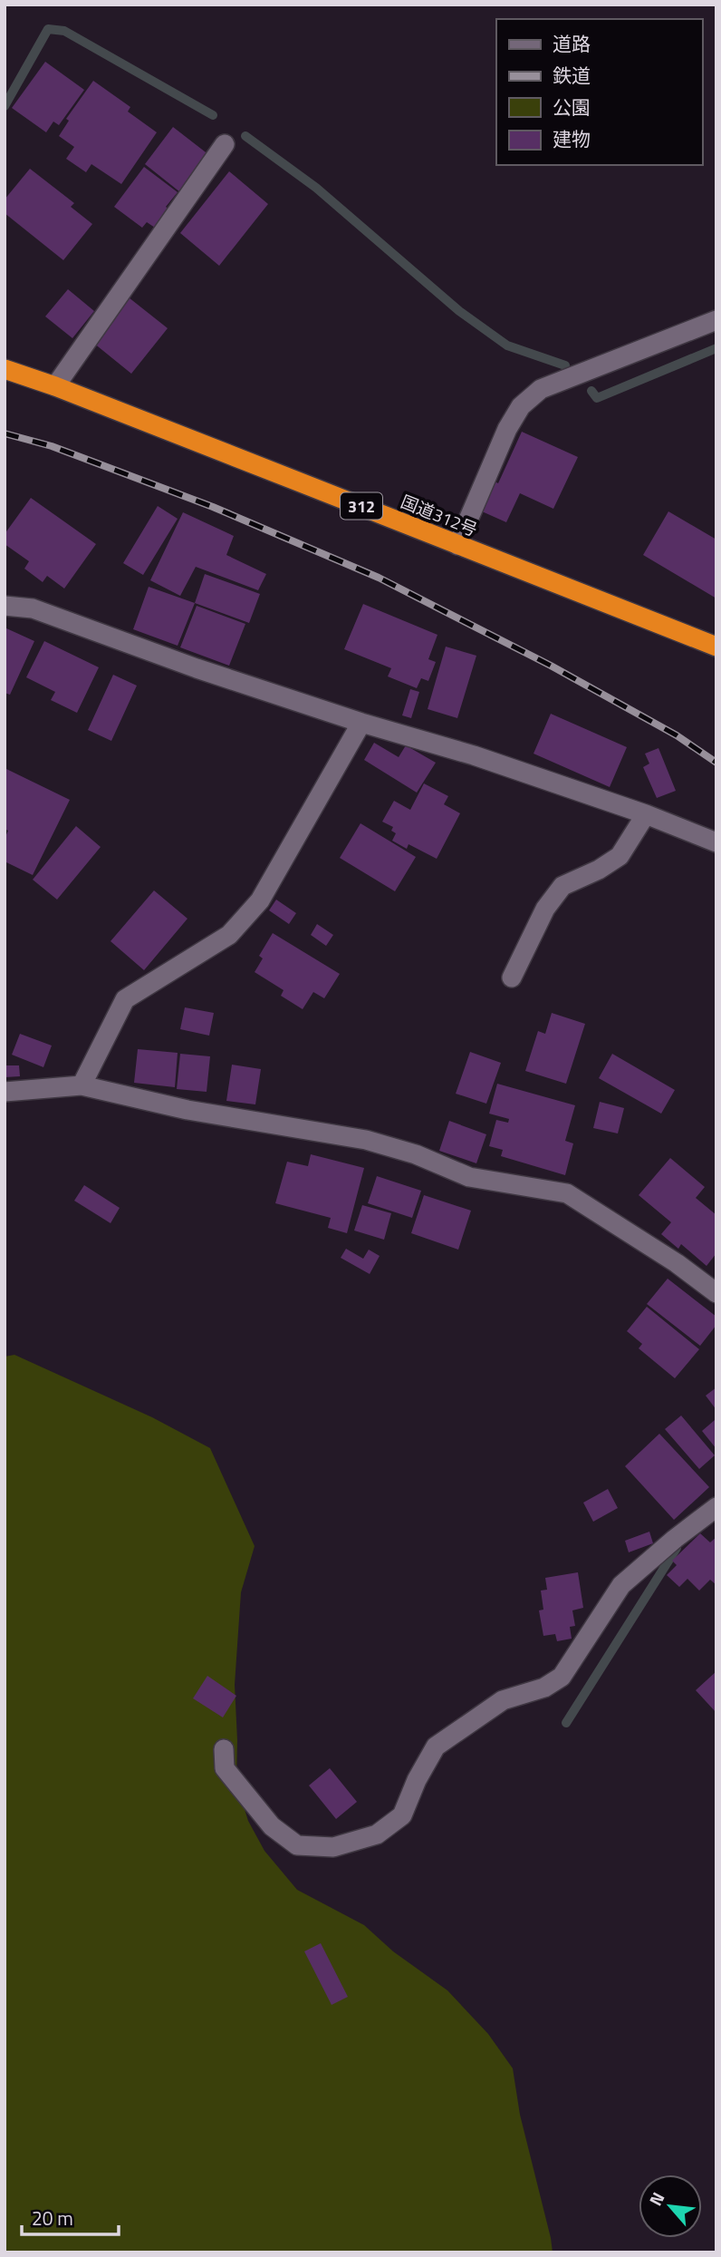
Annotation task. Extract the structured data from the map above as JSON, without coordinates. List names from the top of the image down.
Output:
{
  "streets": {
    "highway": ["312", "国道312号"]
  },
  "legend": [
    "道路",
    "鉄道",
    "公園",
    "建物"
  ],
  "scale_bar": "20 m",
  "north": "top left"
}
